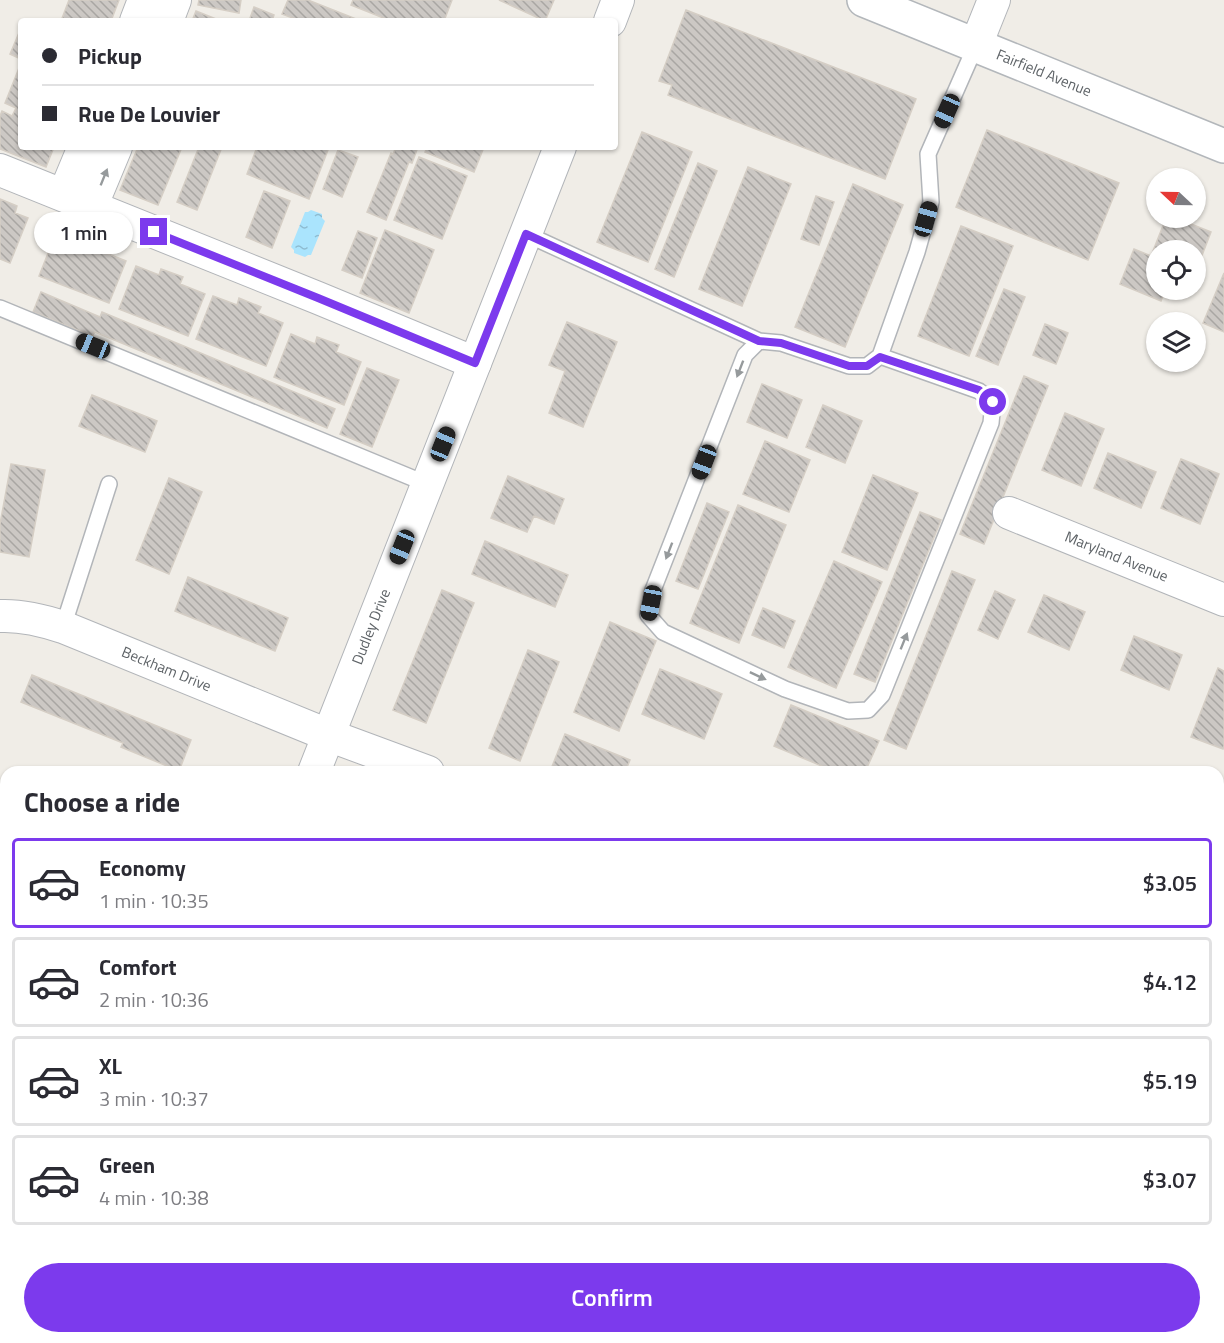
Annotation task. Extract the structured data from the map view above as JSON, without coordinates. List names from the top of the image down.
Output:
{
  "streets": {
    "street": [
      "Fairfield Avenue",
      "Maryland Avenue",
      "Dudley Drive",
      "Beckham Drive"
    ]
  },
  "crossings": [
    ["Dudley Drive", "Beckham Drive"]
  ],
  "north": "left",
  "page": {
    "banner": ["Pickup", "Rue De Louvier"],
    "bubble": "1 min",
    "heading": "Choose a ride",
    "list": [
      {
        "name": "Economy",
        "note": "1 min · 10:35",
        "value": "$3.05"
      },
      {
        "name": "Comfort",
        "note": "2 min · 10:36",
        "value": "$4.12"
      },
      {
        "name": "XL",
        "note": "3 min · 10:37",
        "value": "$5.19"
      },
      {
        "name": "Green",
        "note": "4 min · 10:38",
        "value": "$3.07"
      }
    ],
    "buttons": "Confirm"
  }
}
